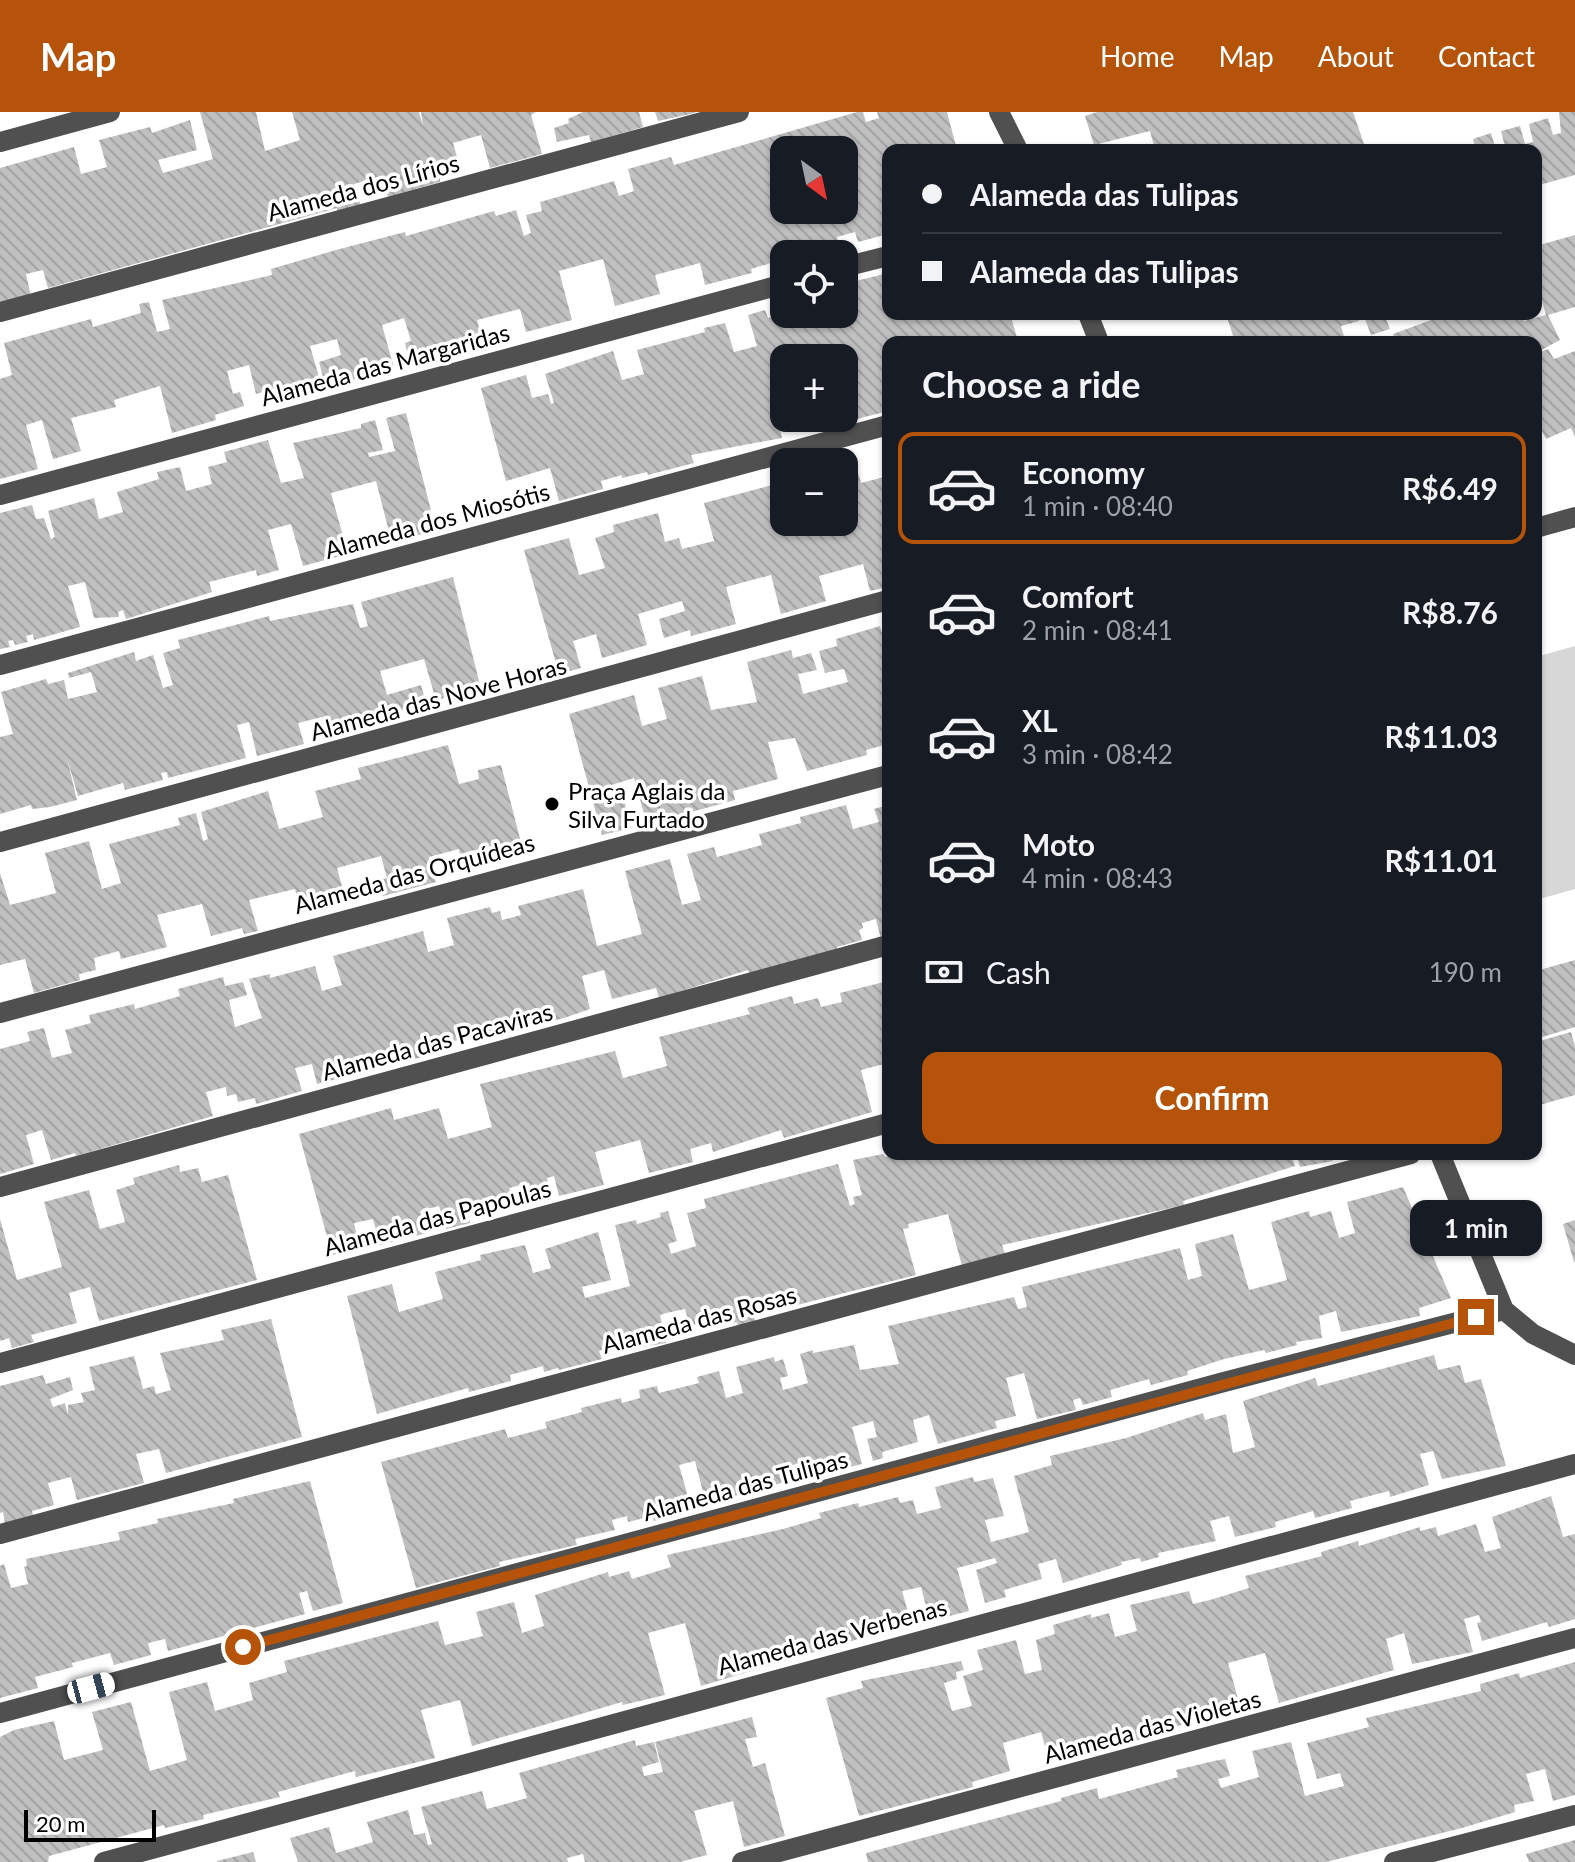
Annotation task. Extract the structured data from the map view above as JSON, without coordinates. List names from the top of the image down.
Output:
{
  "streets": {
    "street": [
      "Alameda dos Lírios",
      "Alameda das Margaridas",
      "Alameda dos Miosótis",
      "Alameda das Nove Horas",
      "Alameda das Orquídeas",
      "Alameda das Pacaviras",
      "Alameda das Papoulas",
      "Alameda das Rosas",
      "Alameda das Tulipas",
      "Alameda das Verbenas",
      "Alameda das Violetas"
    ]
  },
  "places": ["Praça Aglais da Silva Furtado"],
  "scale_bar": "20 m",
  "north": "bottom right",
  "page": {
    "header": "Map",
    "nav": [
      "Home",
      "Map",
      "About",
      "Contact"
    ],
    "map_buttons": ["+", "−"],
    "banner": ["Alameda das Tulipas", "Alameda das Tulipas"],
    "heading": "Choose a ride",
    "list": [
      {
        "name": "Economy",
        "note": "1 min · 08:40",
        "value": "R$6.49"
      },
      {
        "name": "Comfort",
        "note": "2 min · 08:41",
        "value": "R$8.76"
      },
      {
        "name": "XL",
        "note": "3 min · 08:42",
        "value": "R$11.03"
      },
      {
        "name": "Moto",
        "note": "4 min · 08:43",
        "value": "R$11.01"
      }
    ],
    "pay": ["Cash", "190 m"],
    "buttons": "Confirm",
    "bubble": "1 min",
    "scale": "20 m"
  }
}
